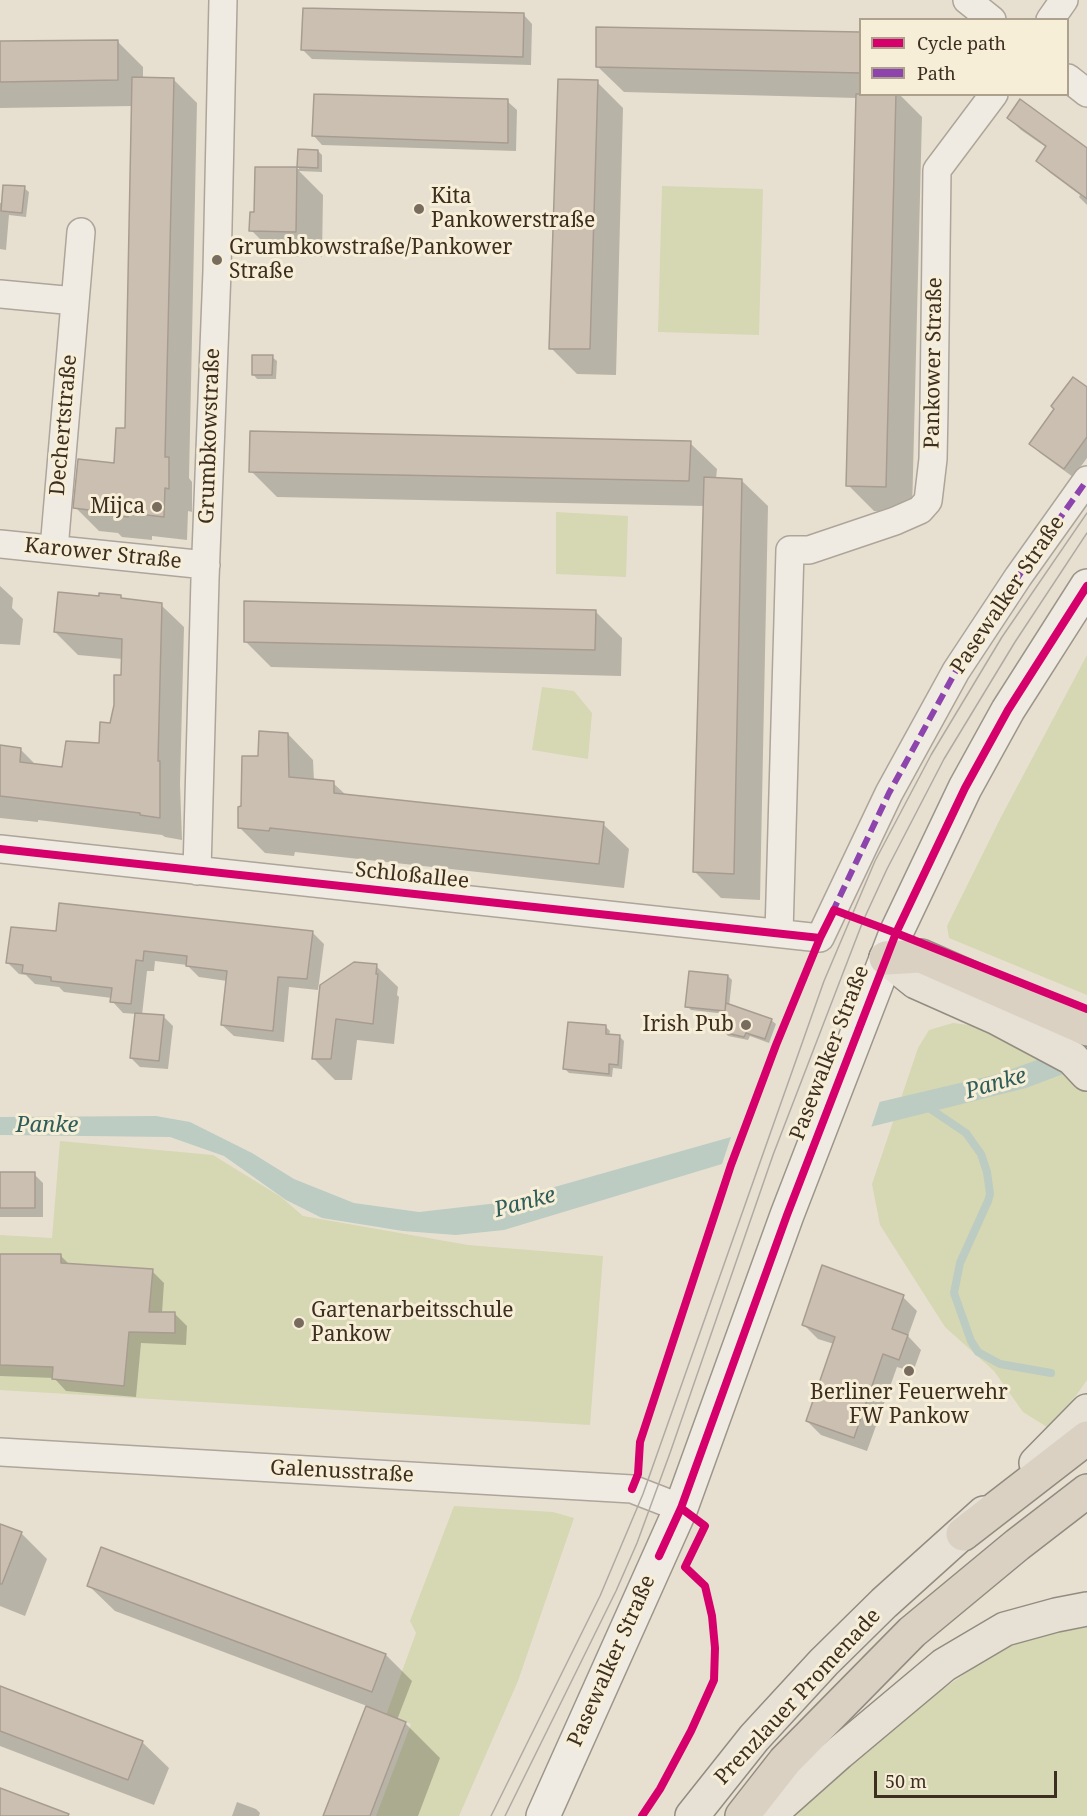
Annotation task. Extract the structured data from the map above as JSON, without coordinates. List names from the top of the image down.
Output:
{
  "streets": {
    "main road": ["Pasewalker Straße", "Prenzlauer Promenade"],
    "street": [
      "Pankower Straße",
      "Dechertstraße",
      "Grumbkowstraße",
      "Karower Straße",
      "Schloßallee",
      "Galenusstraße"
    ]
  },
  "crossings": [
    ["Pankower Straße", "Schloßallee"],
    ["Dechertstraße", "Karower Straße"],
    ["Grumbkowstraße", "Karower Straße"],
    ["Grumbkowstraße", "Schloßallee"],
    ["Pasewalker Straße", "Schloßallee"],
    ["Pasewalker Straße", "Galenusstraße"]
  ],
  "water": ["Panke"],
  "places": [
    "Kita Pankowerstraße",
    "Grumbkowstraße/Pankower Straße",
    "Mijca",
    "Irish Pub",
    "Gartenarbeitsschule Pankow",
    "Berliner Feuerwehr FW Pankow"
  ],
  "legend": ["Cycle path", "Path"],
  "scale_bar": "50 m"
}
